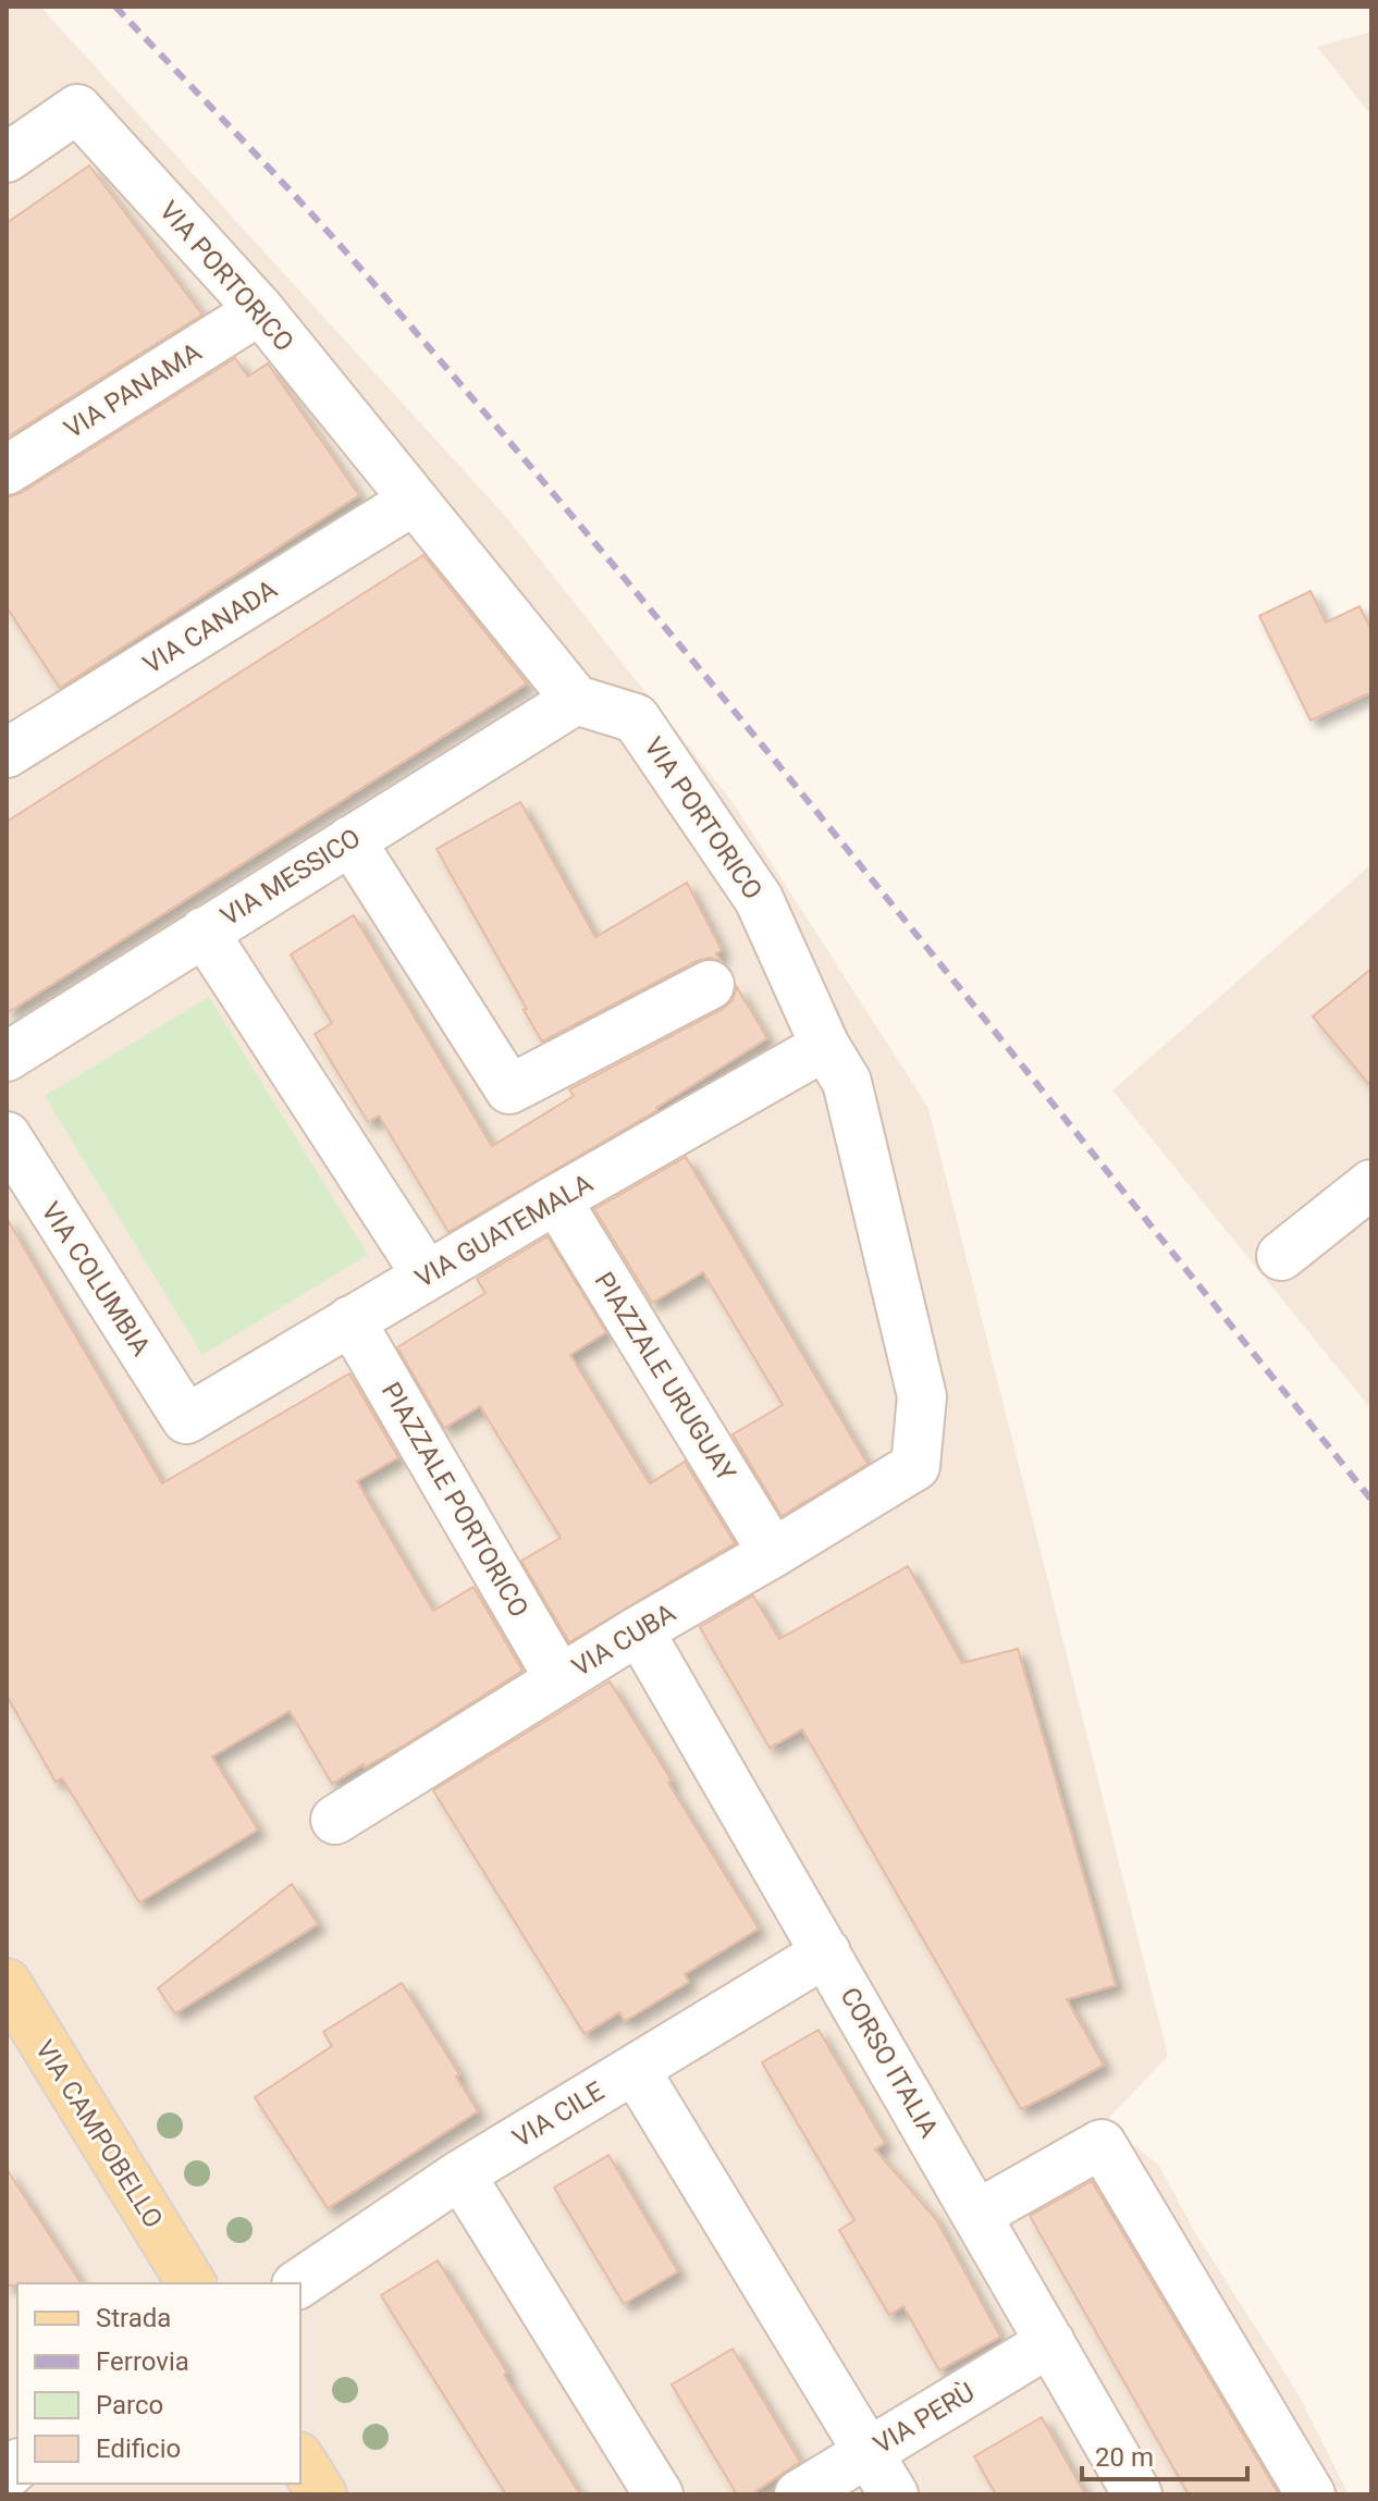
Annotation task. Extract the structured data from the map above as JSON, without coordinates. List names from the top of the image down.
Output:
{
  "streets": {
    "main road": ["VIA CAMPOBELLO"],
    "street": [
      "VIA PORTORICO",
      "VIA PANAMA",
      "VIA CANADA",
      "VIA MESSICO",
      "VIA GUATEMALA",
      "VIA COLUMBIA",
      "PIAZZALE URUGUAY",
      "PIAZZALE PORTORICO",
      "VIA CUBA",
      "CORSO ITALIA",
      "VIA CILE",
      "VIA PERÙ"
    ]
  },
  "crossings": [
    ["VIA PORTORICO", "VIA PANAMA"],
    ["VIA PORTORICO", "VIA CANADA"],
    ["VIA PORTORICO", "VIA MESSICO"],
    ["VIA PORTORICO", "VIA GUATEMALA"],
    ["VIA PORTORICO", "VIA CUBA"],
    ["VIA GUATEMALA", "VIA COLUMBIA"],
    ["VIA GUATEMALA", "PIAZZALE URUGUAY"],
    ["VIA GUATEMALA", "PIAZZALE PORTORICO"],
    ["PIAZZALE URUGUAY", "VIA CUBA"],
    ["PIAZZALE PORTORICO", "VIA CUBA"],
    ["VIA CUBA", "CORSO ITALIA"],
    ["CORSO ITALIA", "VIA CILE"],
    ["CORSO ITALIA", "VIA PERÙ"]
  ],
  "legend": [
    "Strada",
    "Ferrovia",
    "Parco",
    "Edificio"
  ],
  "scale_bar": "20 m"
}
